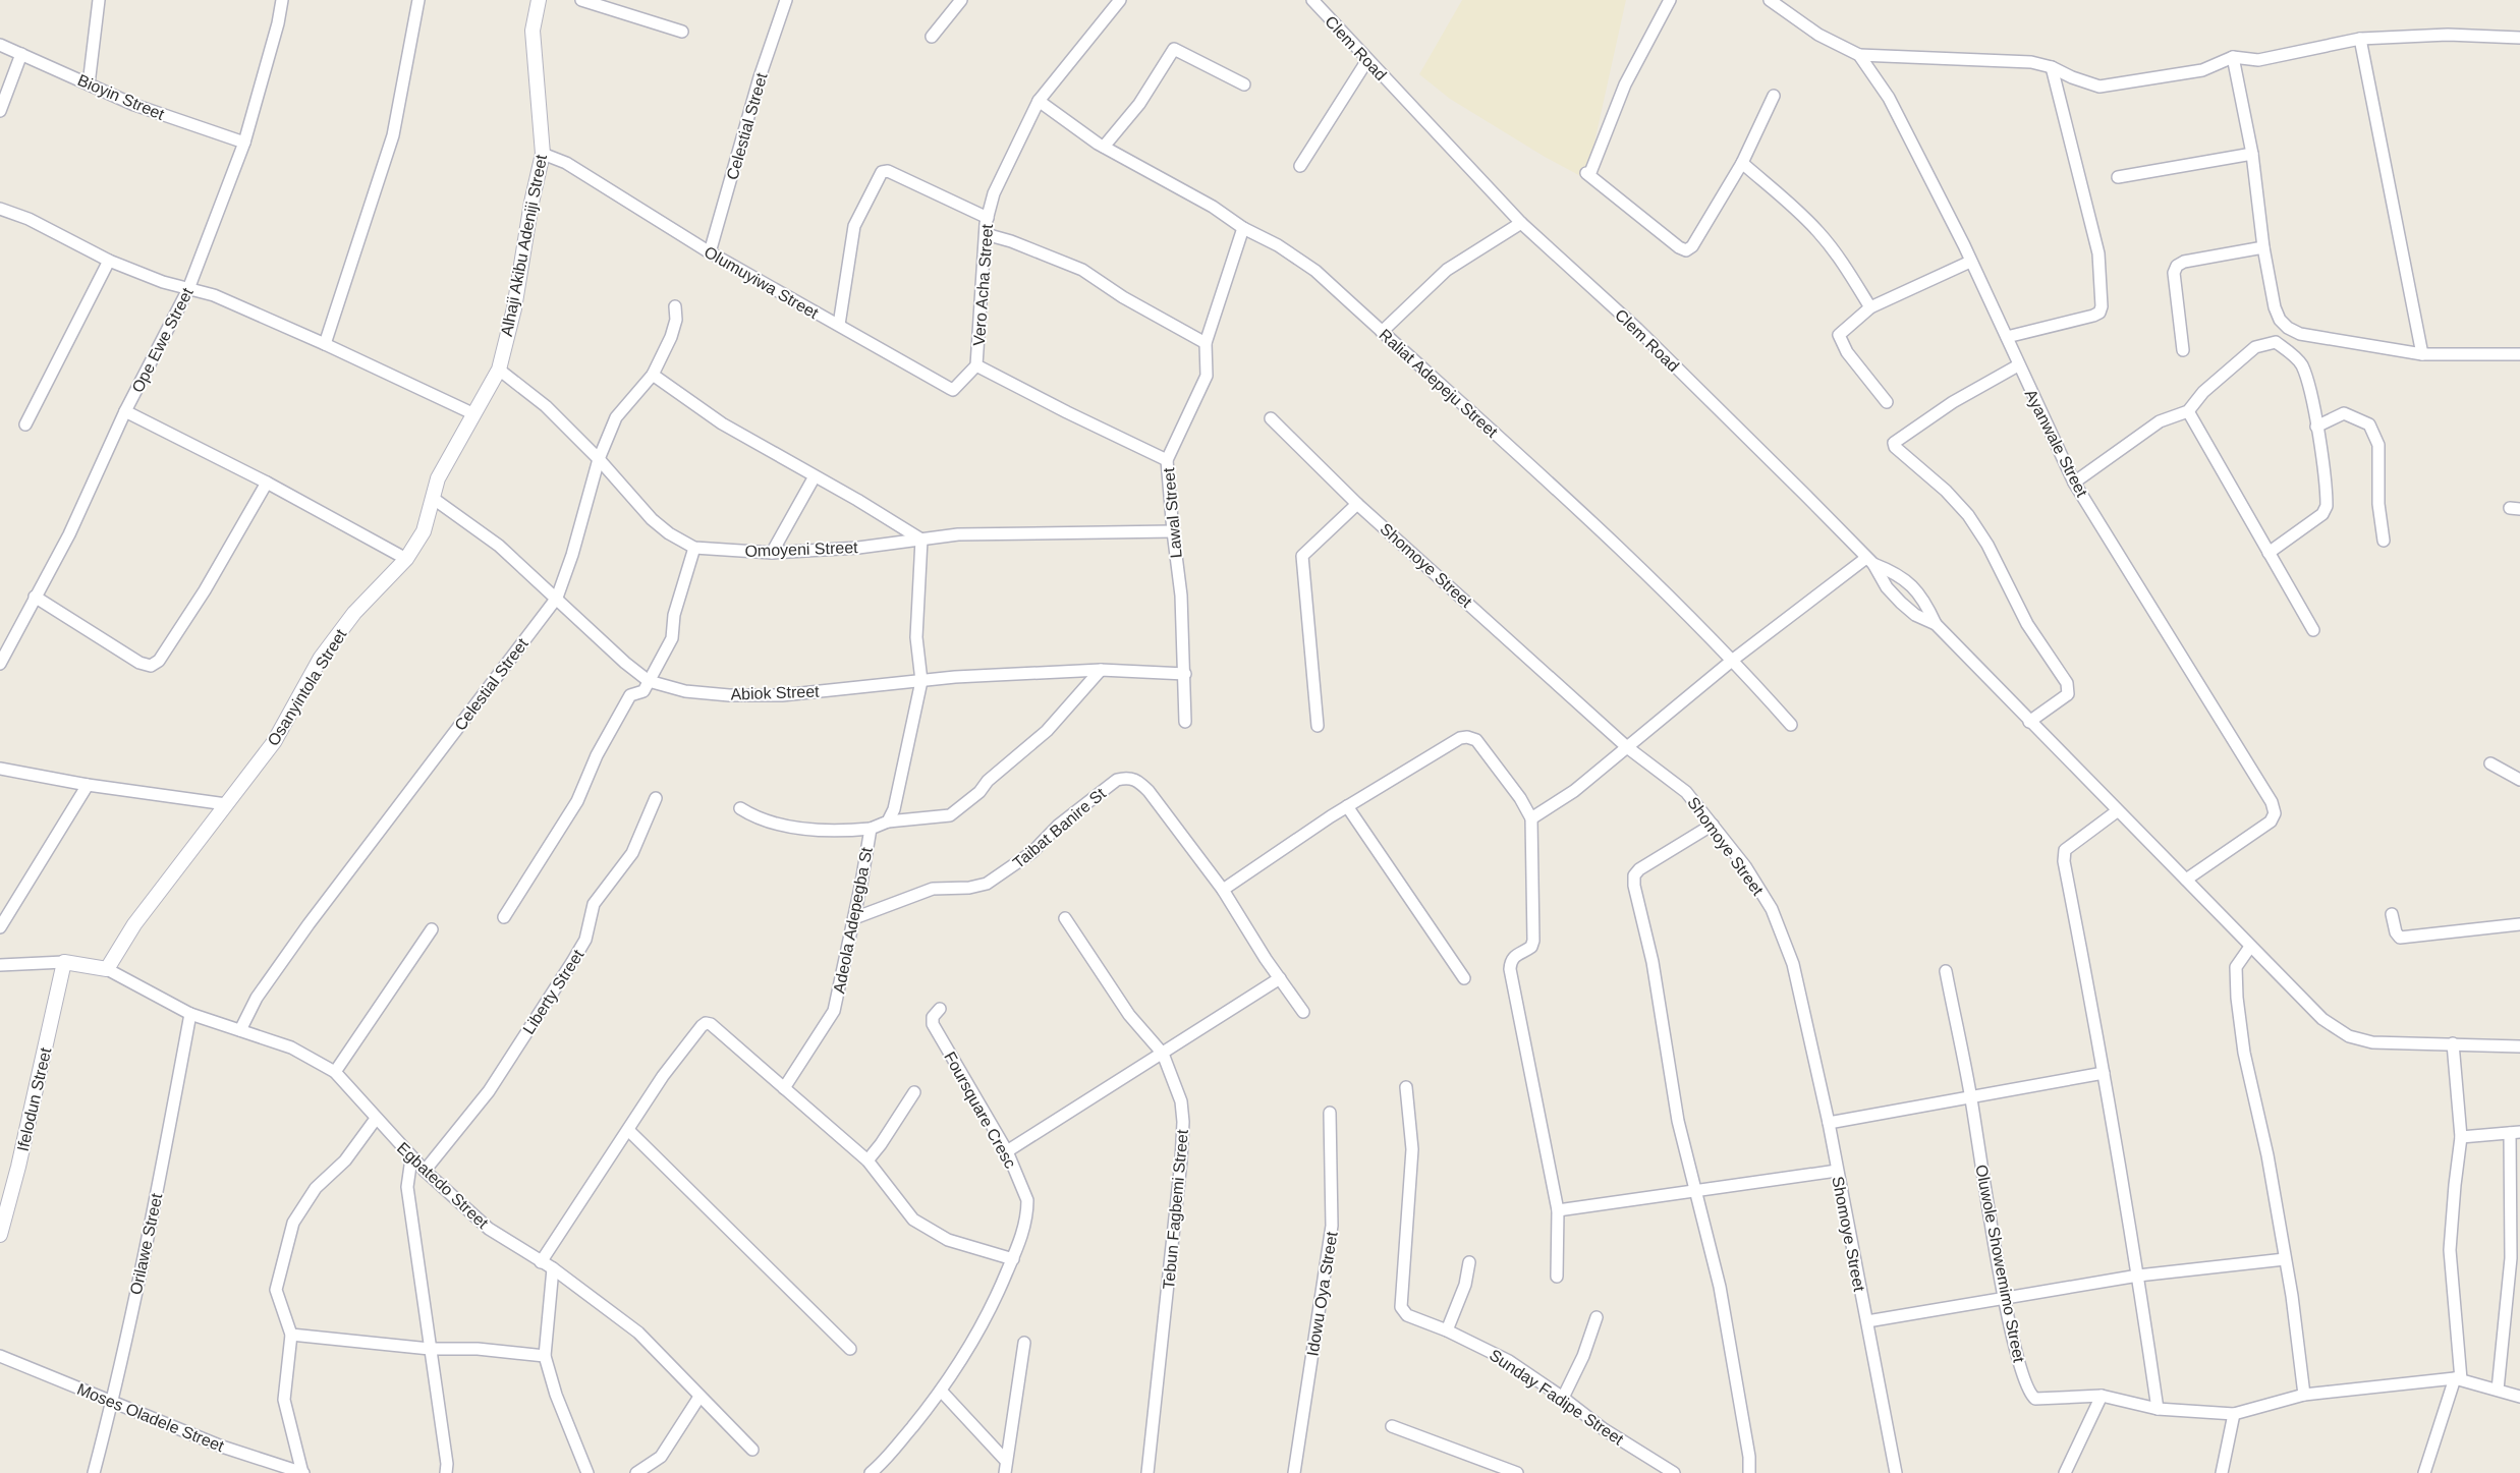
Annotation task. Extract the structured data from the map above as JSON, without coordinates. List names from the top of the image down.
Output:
{
  "streets": {
    "street": [
      "Clem Road",
      "Bioyin Street",
      "Celestial Street",
      "Alhaji Akibu Adeniji Street",
      "Olumuyiwa Street",
      "Vero Acha Street",
      "Ope Ewe Street",
      "Raliat Adepeju Street",
      "Ayanwale Street",
      "Lawal Street",
      "Omoyeni Street",
      "Shomoye Street",
      "Osanyintola Street",
      "Abiok Street",
      "Taibat Banire St",
      "Adeola Adepegba St",
      "Liberty Street",
      "Ifelodun Street",
      "Foursquare Cresc",
      "Egbatedo Street",
      "Tebun Fagbemi Street",
      "Orilawe Street",
      "Oluwole Showemimo Street",
      "Idowu Oya Street",
      "Sunday Fadipe Street",
      "Moses Oladele Street"
    ]
  },
  "crossings": [
    ["Clem Road", "Ayanwale Street"],
    ["Bioyin Street", "Ope Ewe Street"],
    ["Celestial Street", "Olumuyiwa Street"],
    ["Celestial Street", "Omoyeni Street"],
    ["Celestial Street", "Abiok Street"],
    ["Celestial Street", "Egbatedo Street"],
    ["Alhaji Akibu Adeniji Street", "Olumuyiwa Street"],
    ["Alhaji Akibu Adeniji Street", "Omoyeni Street"],
    ["Alhaji Akibu Adeniji Street", "Osanyintola Street"],
    ["Olumuyiwa Street", "Vero Acha Street"],
    ["Vero Acha Street", "Raliat Adepeju Street"],
    ["Vero Acha Street", "Lawal Street"],
    ["Raliat Adepeju Street", "Lawal Street"],
    ["Lawal Street", "Omoyeni Street"],
    ["Lawal Street", "Abiok Street"],
    ["Omoyeni Street", "Osanyintola Street"],
    ["Osanyintola Street", "Abiok Street"],
    ["Osanyintola Street", "Egbatedo Street"],
    ["Abiok Street", "Adeola Adepegba St"],
    ["Taibat Banire St", "Adeola Adepegba St"],
    ["Liberty Street", "Egbatedo Street"],
    ["Egbatedo Street", "Orilawe Street"],
    ["Orilawe Street", "Moses Oladele Street"]
  ]
}
